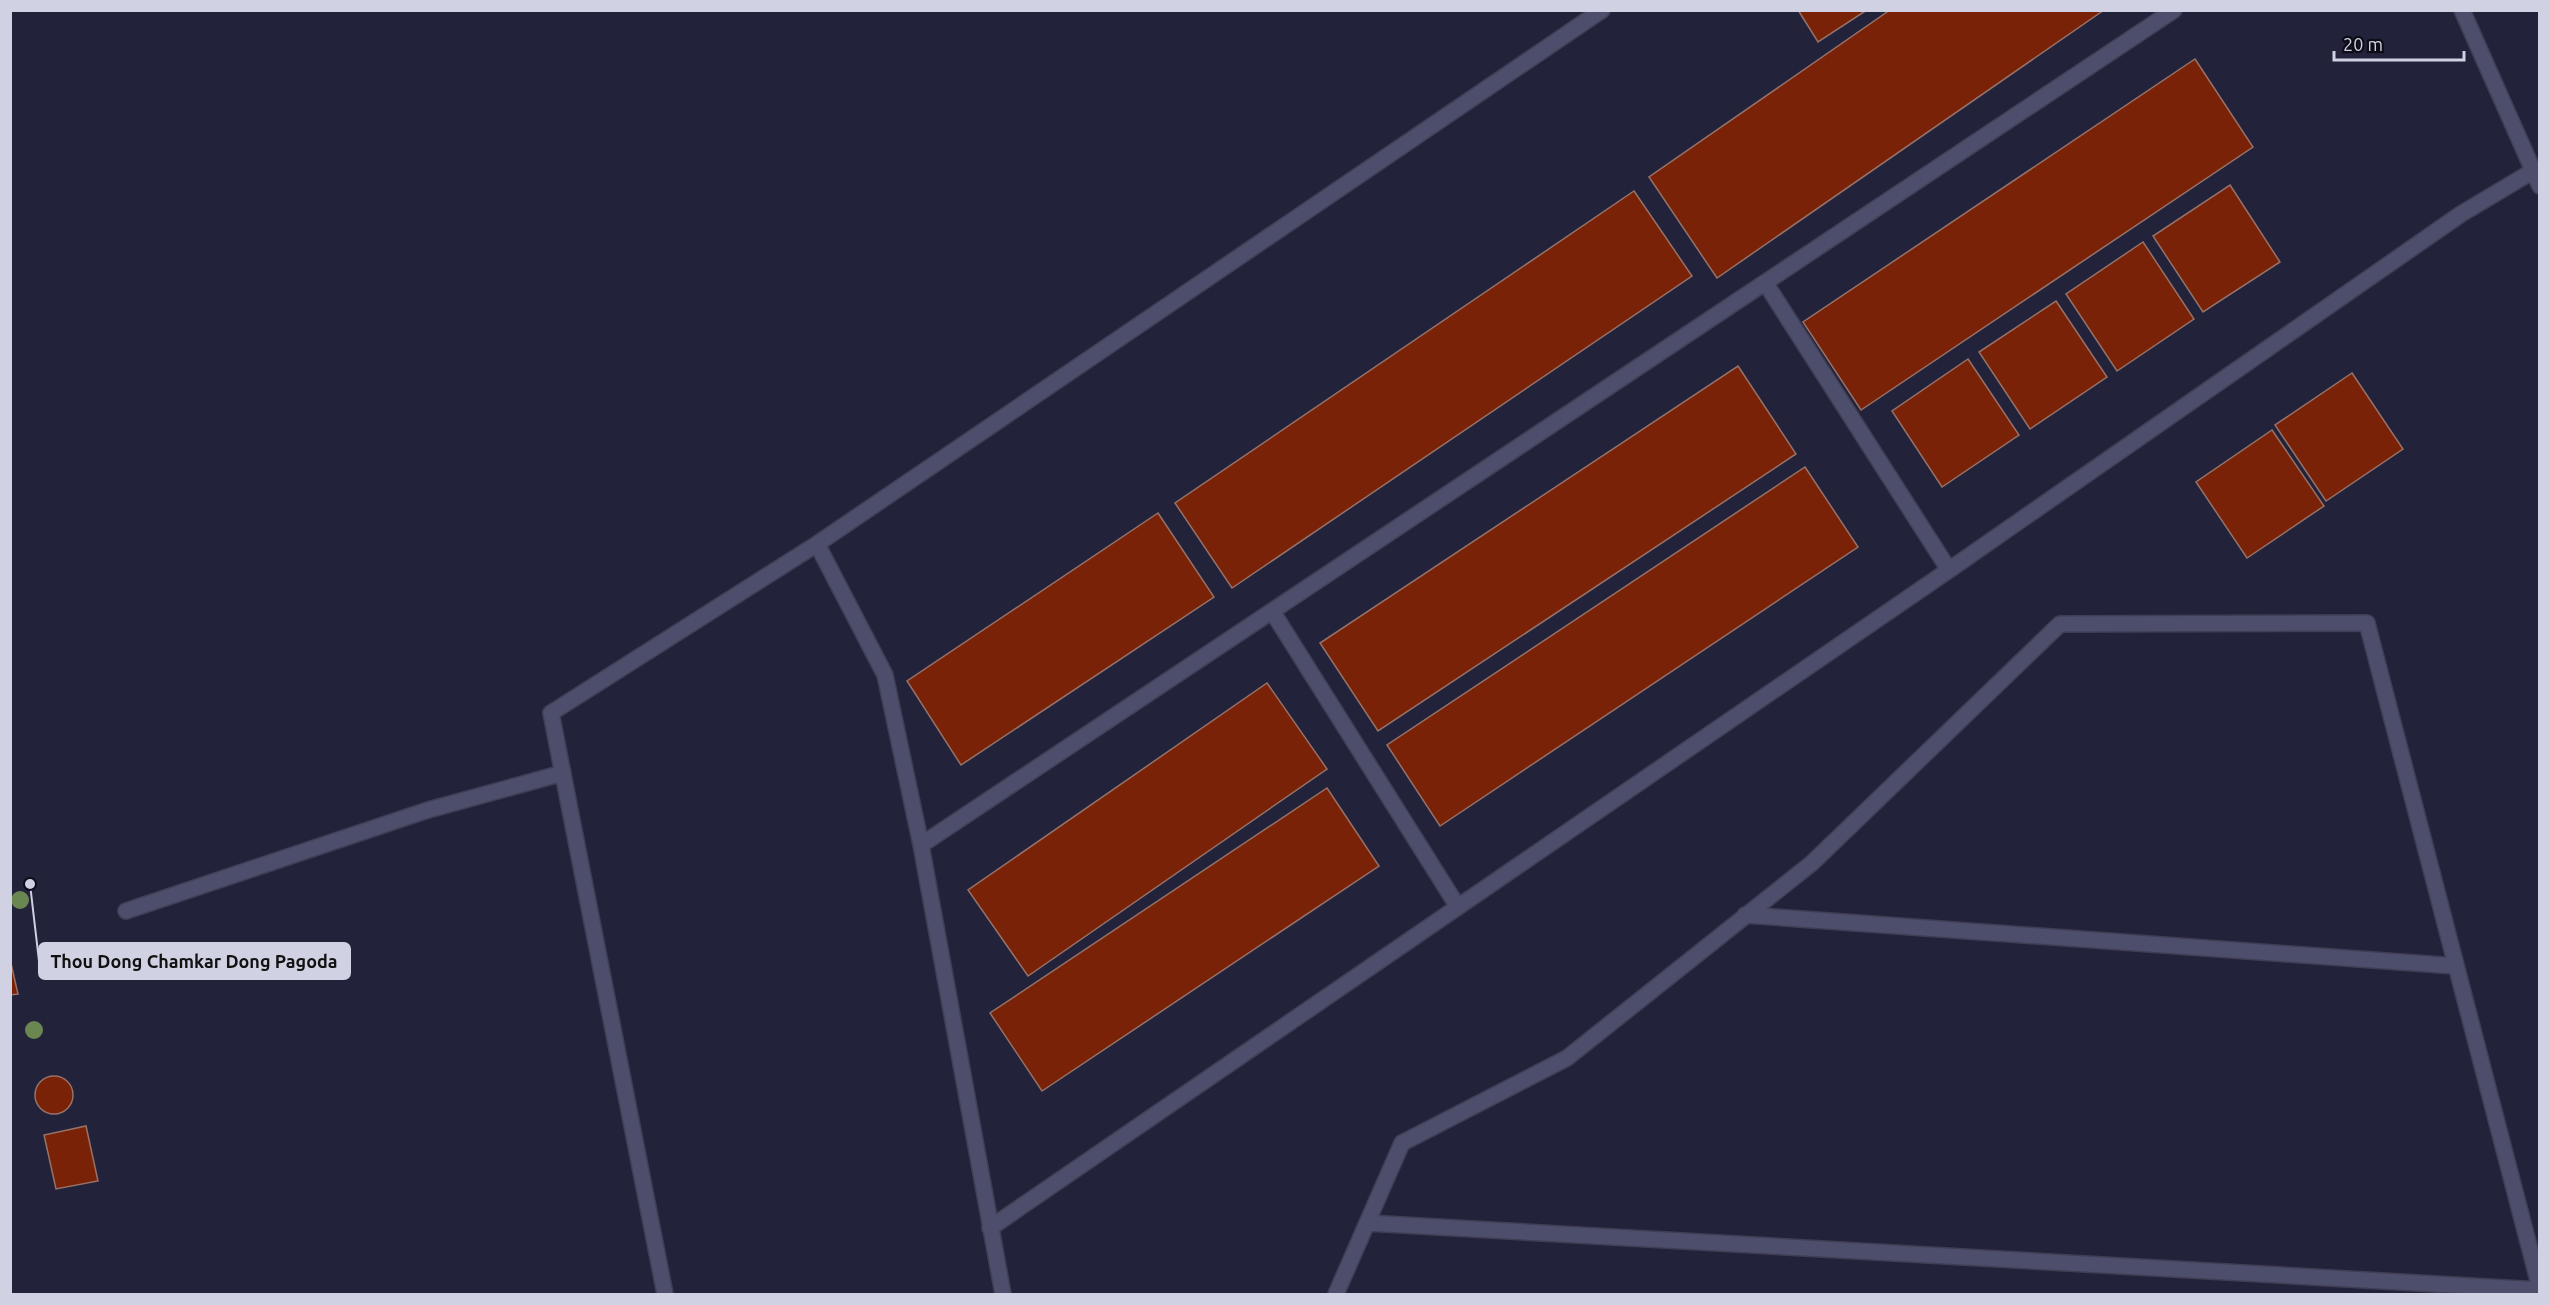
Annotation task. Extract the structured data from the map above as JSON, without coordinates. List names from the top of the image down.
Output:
{
  "places": ["Thou Dong Chamkar Dong Pagoda"],
  "scale_bar": "20 m"
}
